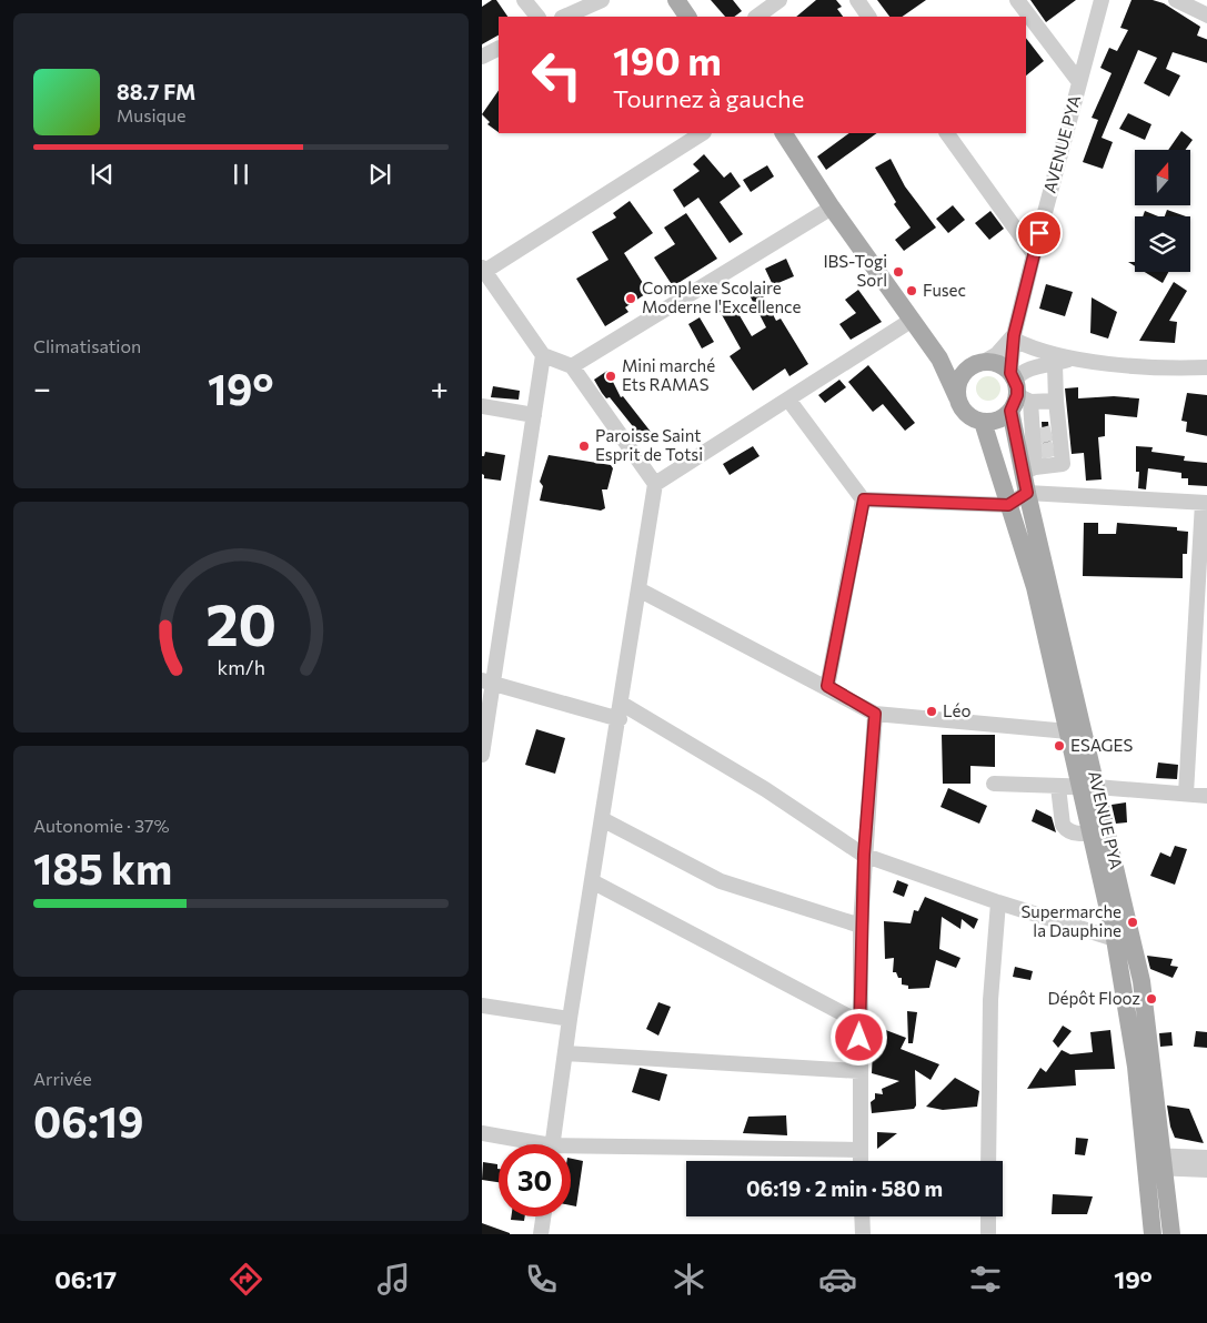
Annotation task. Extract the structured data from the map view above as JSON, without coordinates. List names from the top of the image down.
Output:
{
  "streets": {
    "main road": ["AVENUE PYA"]
  },
  "places": [
    "IBS-Togi Sorl",
    "Fusec",
    "Complexe Scolaire Moderne l'Excellence",
    "Mini marché Ets RAMAS",
    "Paroisse Saint Esprit de Totsi",
    "Léo",
    "ESAGES",
    "Supermarche la Dauphine",
    "Dépôt Flooz"
  ],
  "north": "top",
  "page": {
    "turn": ["190 m", "Tournez à gauche"],
    "song": ["88.7 FM", "Musique"],
    "tile": [
      "Climatisation",
      ["Autonomie · 37%", "185 km"],
      ["Arrivée", "06:19"]
    ],
    "heat": ["−", "19°", "+"],
    "limit": "30",
    "trip": "06:19 · 2 min · 580 m",
    "tabs": ["06:17", "19°"],
    "gauge": ["20", "km/h"]
  }
}
